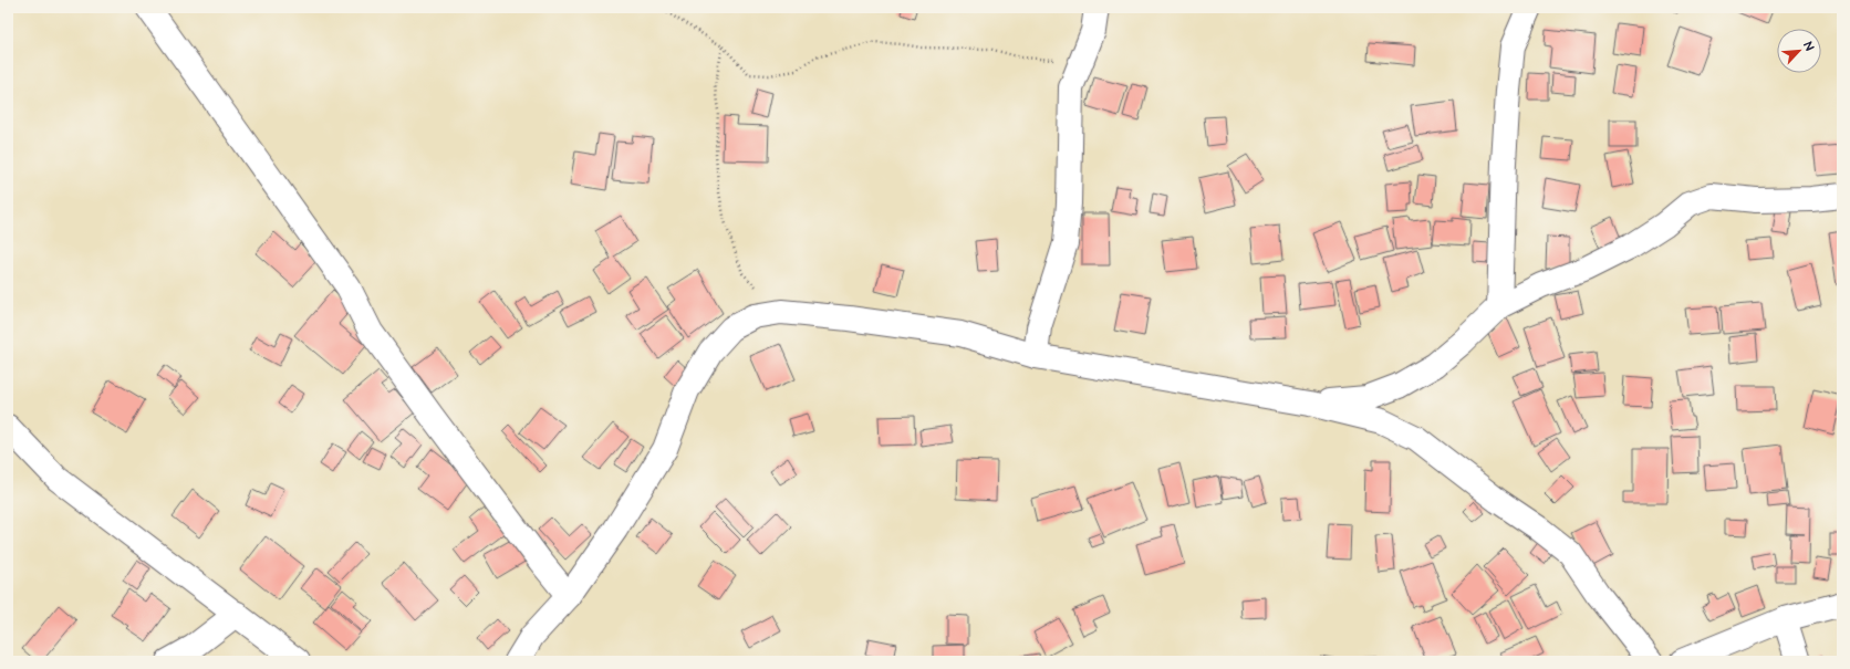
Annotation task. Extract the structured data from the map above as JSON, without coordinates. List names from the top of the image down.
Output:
{
  "north": "top right"
}
